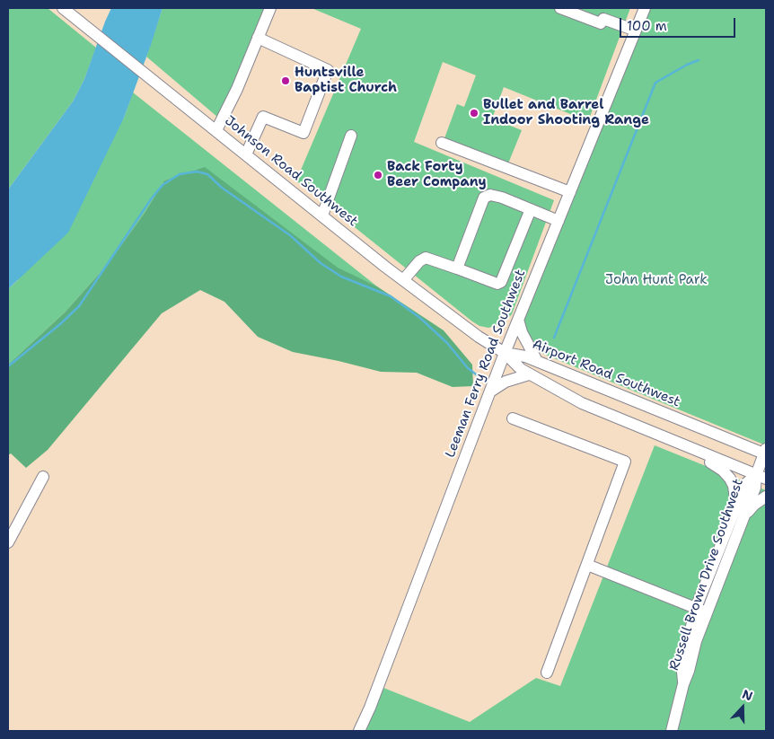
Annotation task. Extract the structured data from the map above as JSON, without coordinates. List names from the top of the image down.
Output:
{
  "streets": {
    "street": [
      "Johnson Road Southwest",
      "Leeman Ferry Road Southwest",
      "Airport Road Southwest",
      "Russell Brown Drive Southwest"
    ]
  },
  "crossings": [
    ["Johnson Road Southwest", "Leeman Ferry Road Southwest"],
    ["Johnson Road Southwest", "Airport Road Southwest"],
    ["Leeman Ferry Road Southwest", "Airport Road Southwest"],
    ["Airport Road Southwest", "Russell Brown Drive Southwest"]
  ],
  "parks": ["John Hunt Park"],
  "places": ["Huntsville Baptist Church", "Bullet and Barrel Indoor Shooting Range", "Back Forty Beer Company"],
  "scale_bar": "100 m",
  "north": "top"
}
